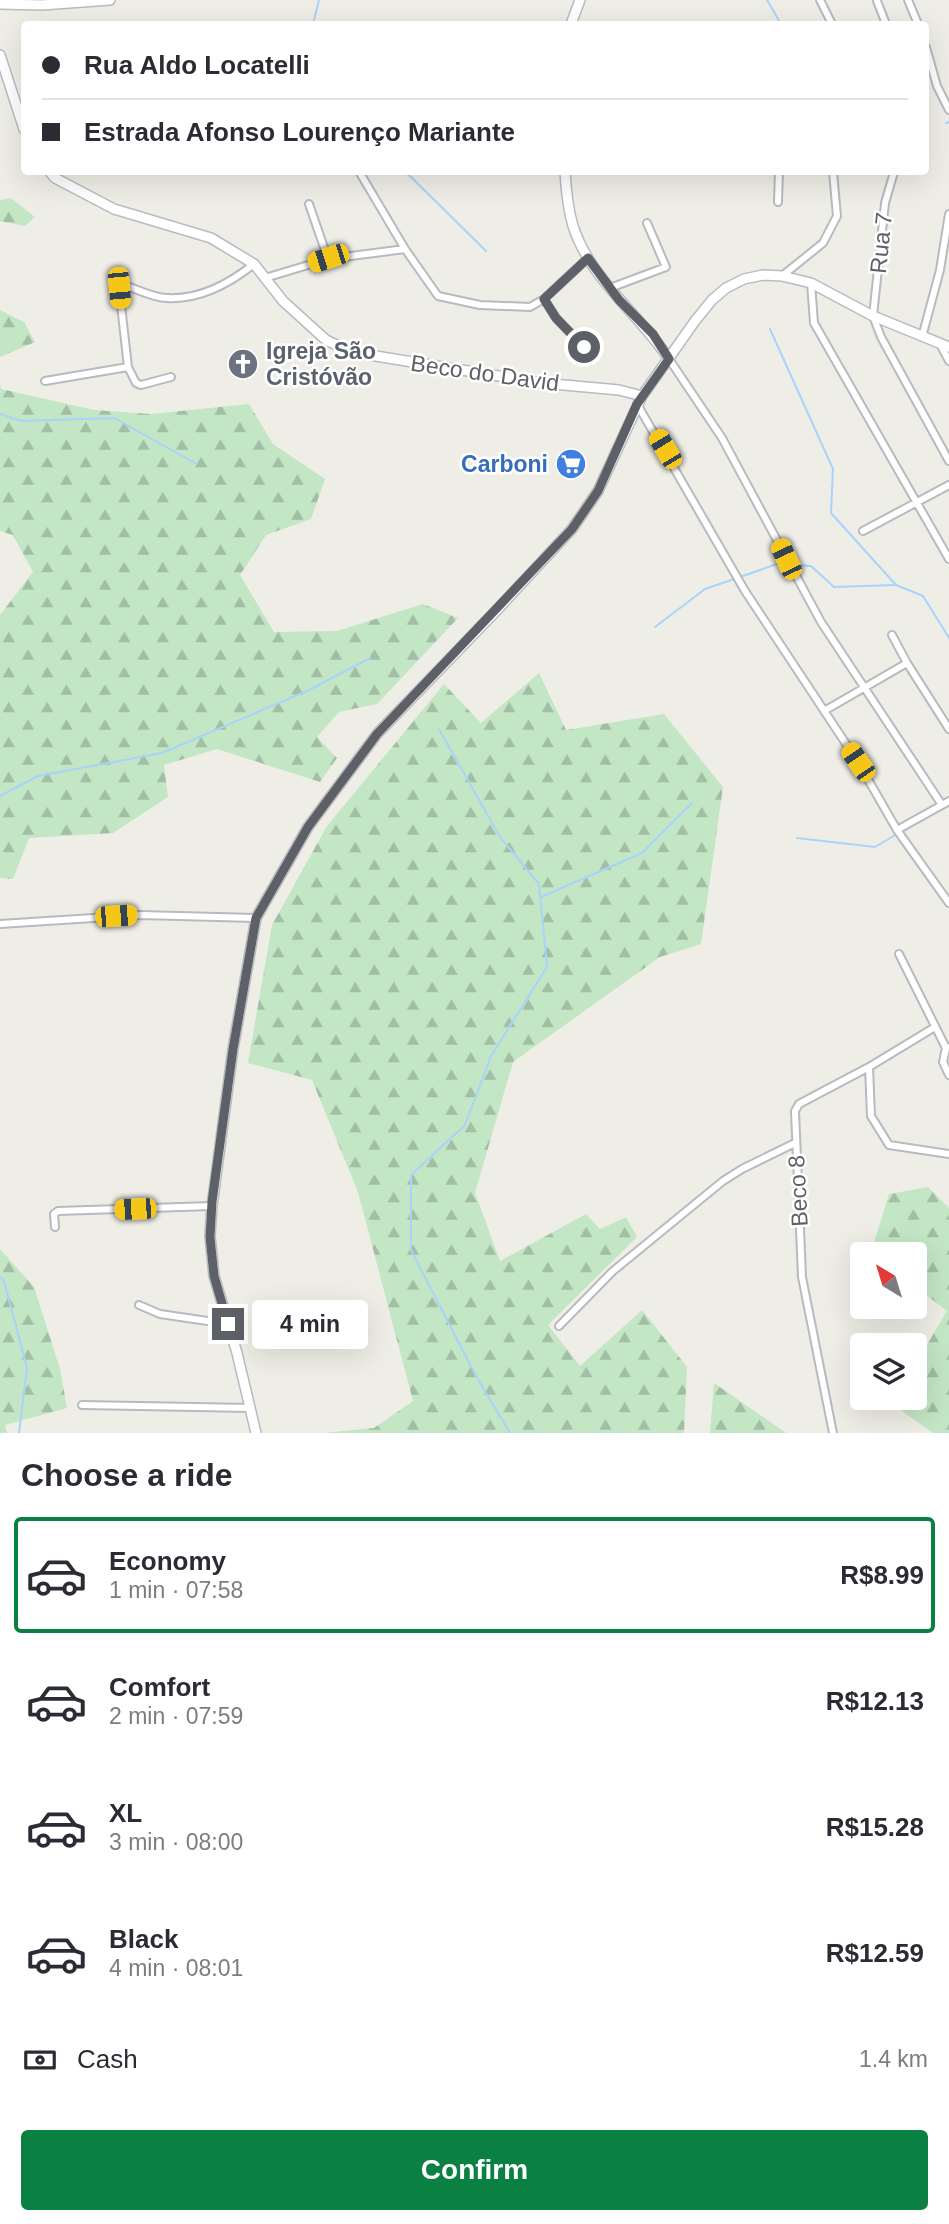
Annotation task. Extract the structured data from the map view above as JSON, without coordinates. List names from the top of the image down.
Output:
{
  "streets": {
    "main road": ["Beco do David"],
    "street": ["Rua 7", "Beco 8"]
  },
  "places": {
    "church": ["Igreja São Cristóvão"],
    "supermarket": ["Carboni"]
  },
  "north": "top left",
  "page": {
    "banner": ["Rua Aldo Locatelli", "Estrada Afonso Lourenço Mariante"],
    "bubble": "4 min",
    "heading": "Choose a ride",
    "list": [
      {
        "name": "Economy",
        "note": "1 min · 07:58",
        "value": "R$8.99"
      },
      {
        "name": "Comfort",
        "note": "2 min · 07:59",
        "value": "R$12.13"
      },
      {
        "name": "XL",
        "note": "3 min · 08:00",
        "value": "R$15.28"
      },
      {
        "name": "Black",
        "note": "4 min · 08:01",
        "value": "R$12.59"
      }
    ],
    "pay": ["Cash", "1.4 km"],
    "buttons": "Confirm"
  }
}
